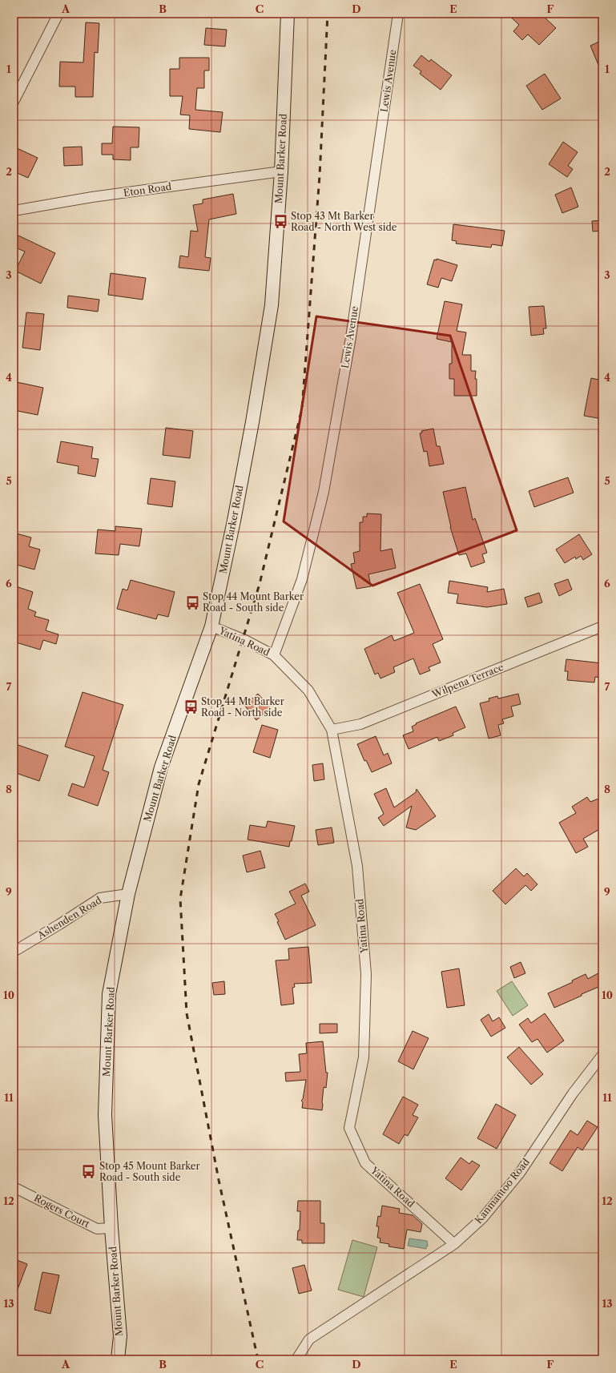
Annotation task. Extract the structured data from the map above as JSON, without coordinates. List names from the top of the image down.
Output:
{
  "streets": {
    "main road": ["Mount Barker Road"],
    "street": [
      "Lewis Avenue",
      "Eton Road",
      "Yatina Road",
      "Wilpena Terrace",
      "Ashenden Road",
      "Kanmantoo Road",
      "Rogers Court"
    ]
  },
  "crossings": [
    ["Lewis Avenue", "Yatina Road"],
    ["Mount Barker Road", "Eton Road"],
    ["Mount Barker Road", "Yatina Road"],
    ["Mount Barker Road", "Ashenden Road"],
    ["Mount Barker Road", "Rogers Court"],
    ["Yatina Road", "Wilpena Terrace"],
    ["Yatina Road", "Kanmantoo Road"]
  ],
  "places": {
    "bus stop": [
      "Stop 43 Mt Barker Road - North West side",
      "Stop 44 Mount Barker Road - South side",
      "Stop 44 Mt Barker Road - North side",
      "Stop 45 Mount Barker Road - South side"
    ]
  },
  "grid": {
    "columns": [
      "A",
      "B",
      "C",
      "D",
      "E",
      "F"
    ],
    "rows": [
      "1",
      "2",
      "3",
      "4",
      "5",
      "6",
      "7",
      "8",
      "9",
      "10",
      "11",
      "12",
      "13"
    ]
  }
}
